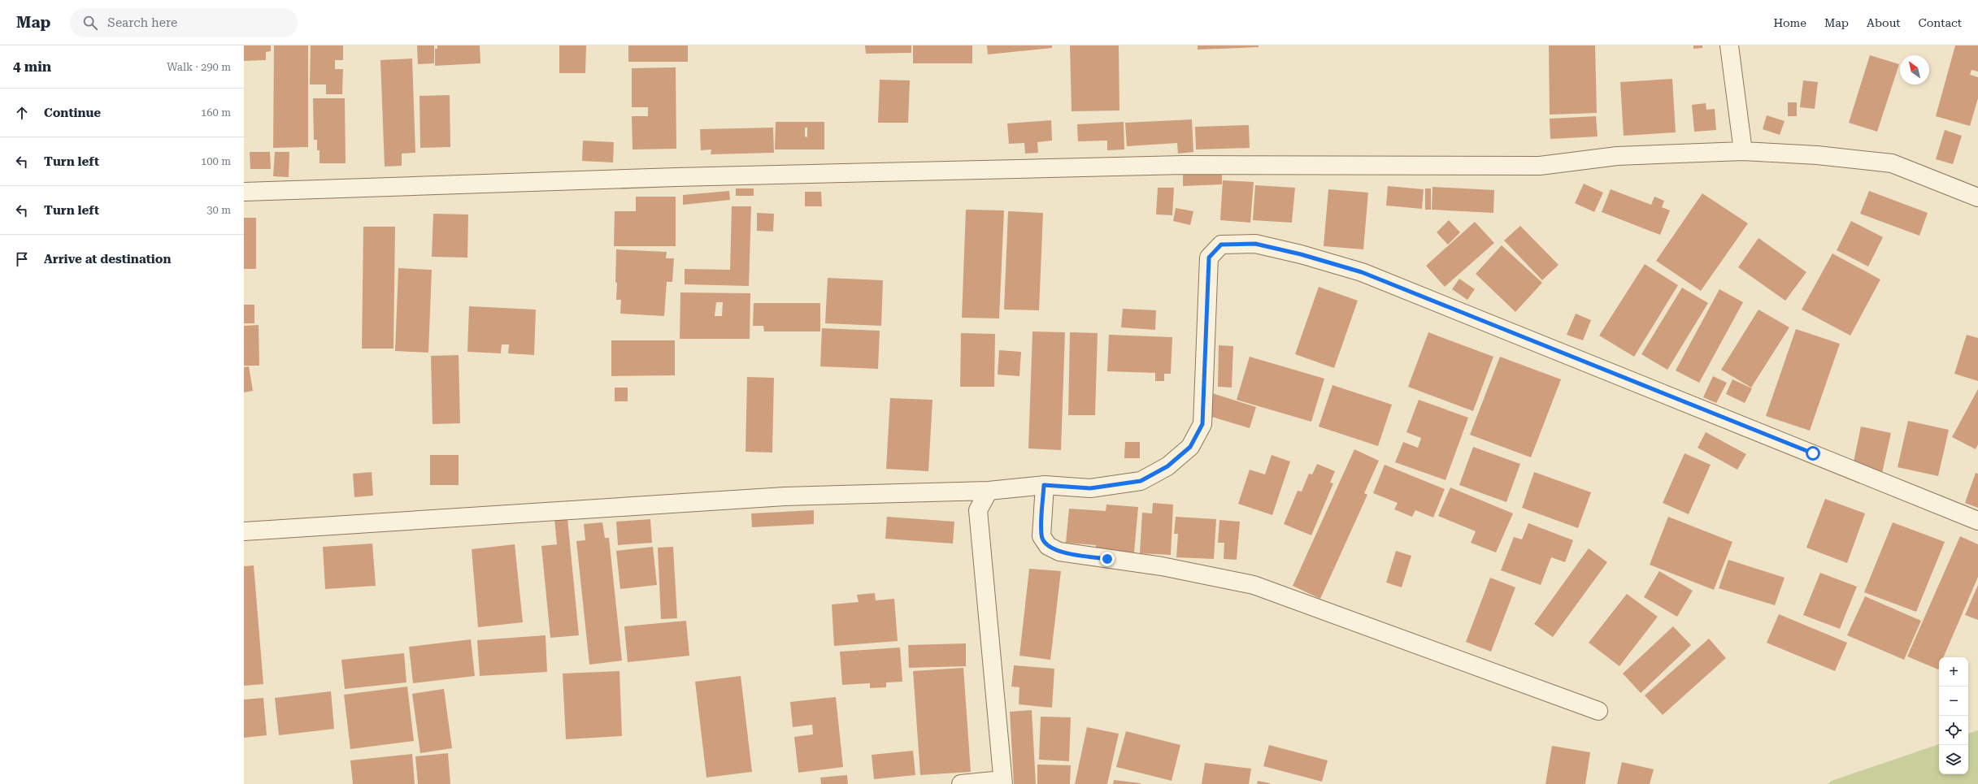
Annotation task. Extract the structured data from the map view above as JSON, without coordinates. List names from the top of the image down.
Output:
{
  "north": "top left",
  "page": {
    "header": "Map",
    "search": "Search here",
    "nav": [
      "Home",
      "Map",
      "About",
      "Contact"
    ],
    "heading": ["4 min", "Walk · 290 m"],
    "list": [
      ["Continue", "160 m"],
      ["Turn left", "100 m"],
      ["Turn left", "30 m"],
      "Arrive at destination"
    ],
    "map_buttons": ["+", "−"]
  }
}
